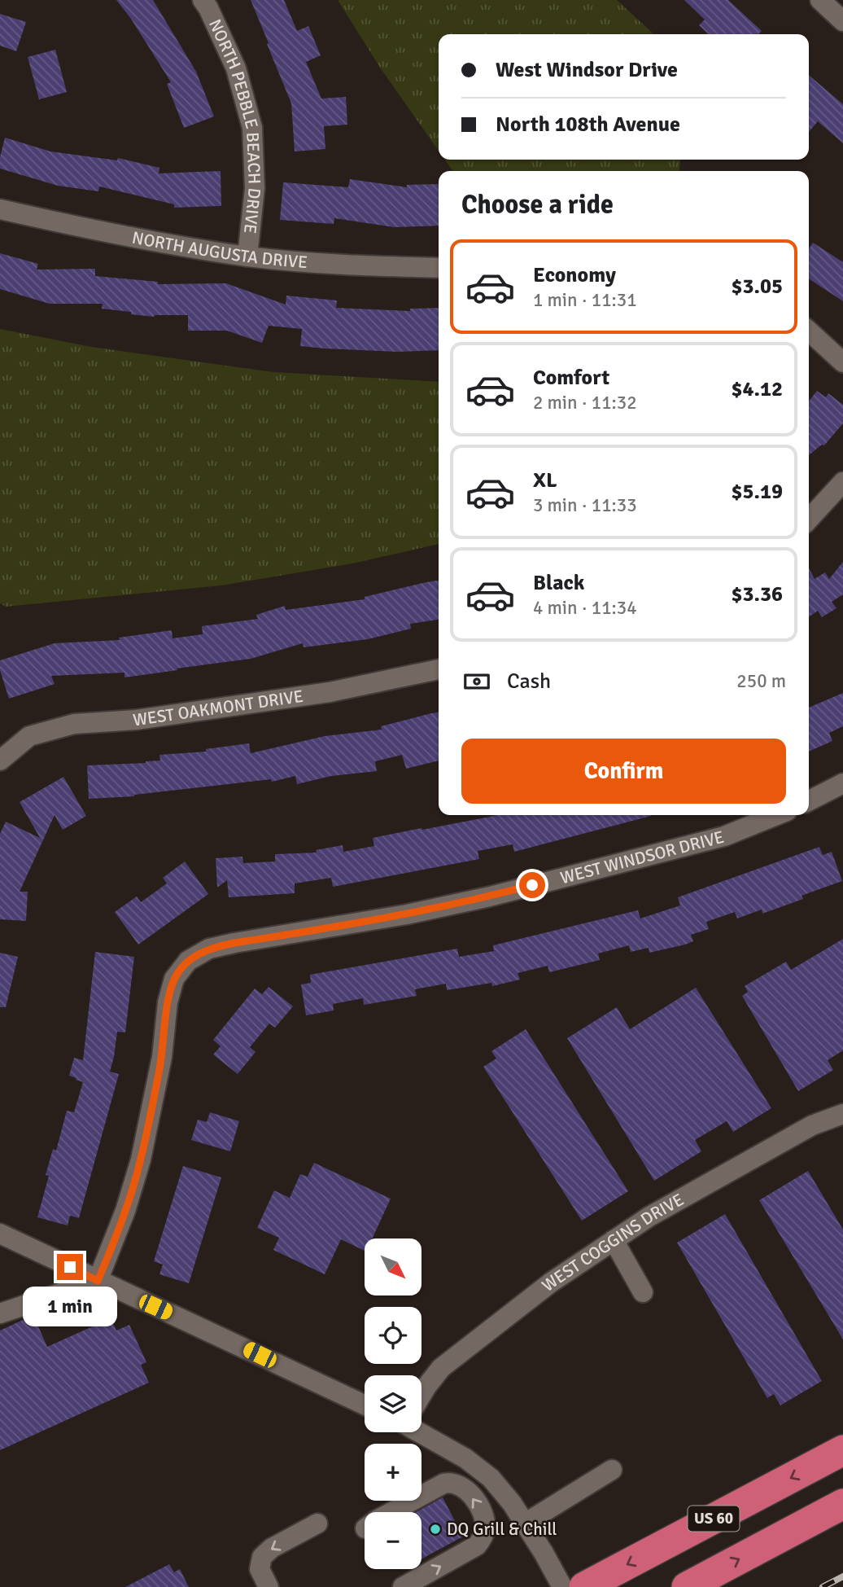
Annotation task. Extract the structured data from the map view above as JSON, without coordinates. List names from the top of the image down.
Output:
{
  "streets": {
    "highway": ["US 60"],
    "street": [
      "NORTH PEBBLE BEACH DRIVE",
      "NORTH AUGUSTA DRIVE",
      "WEST OAKMONT DRIVE",
      "WEST WINDSOR DRIVE",
      "WEST COGGINS DRIVE"
    ]
  },
  "crossings": [
    ["NORTH PEBBLE BEACH DRIVE", "NORTH AUGUSTA DRIVE"]
  ],
  "places": ["DQ Grill & Chill"],
  "north": "bottom right",
  "page": {
    "banner": ["West Windsor Drive", "North 108th Avenue"],
    "heading": "Choose a ride",
    "list": [
      {
        "name": "Economy",
        "note": "1 min · 11:31",
        "value": "$3.05"
      },
      {
        "name": "Comfort",
        "note": "2 min · 11:32",
        "value": "$4.12"
      },
      {
        "name": "XL",
        "note": "3 min · 11:33",
        "value": "$5.19"
      },
      {
        "name": "Black",
        "note": "4 min · 11:34",
        "value": "$3.36"
      }
    ],
    "pay": ["Cash", "250 m"],
    "buttons": "Confirm",
    "map_buttons": ["+", "−"],
    "bubble": "1 min"
  }
}
